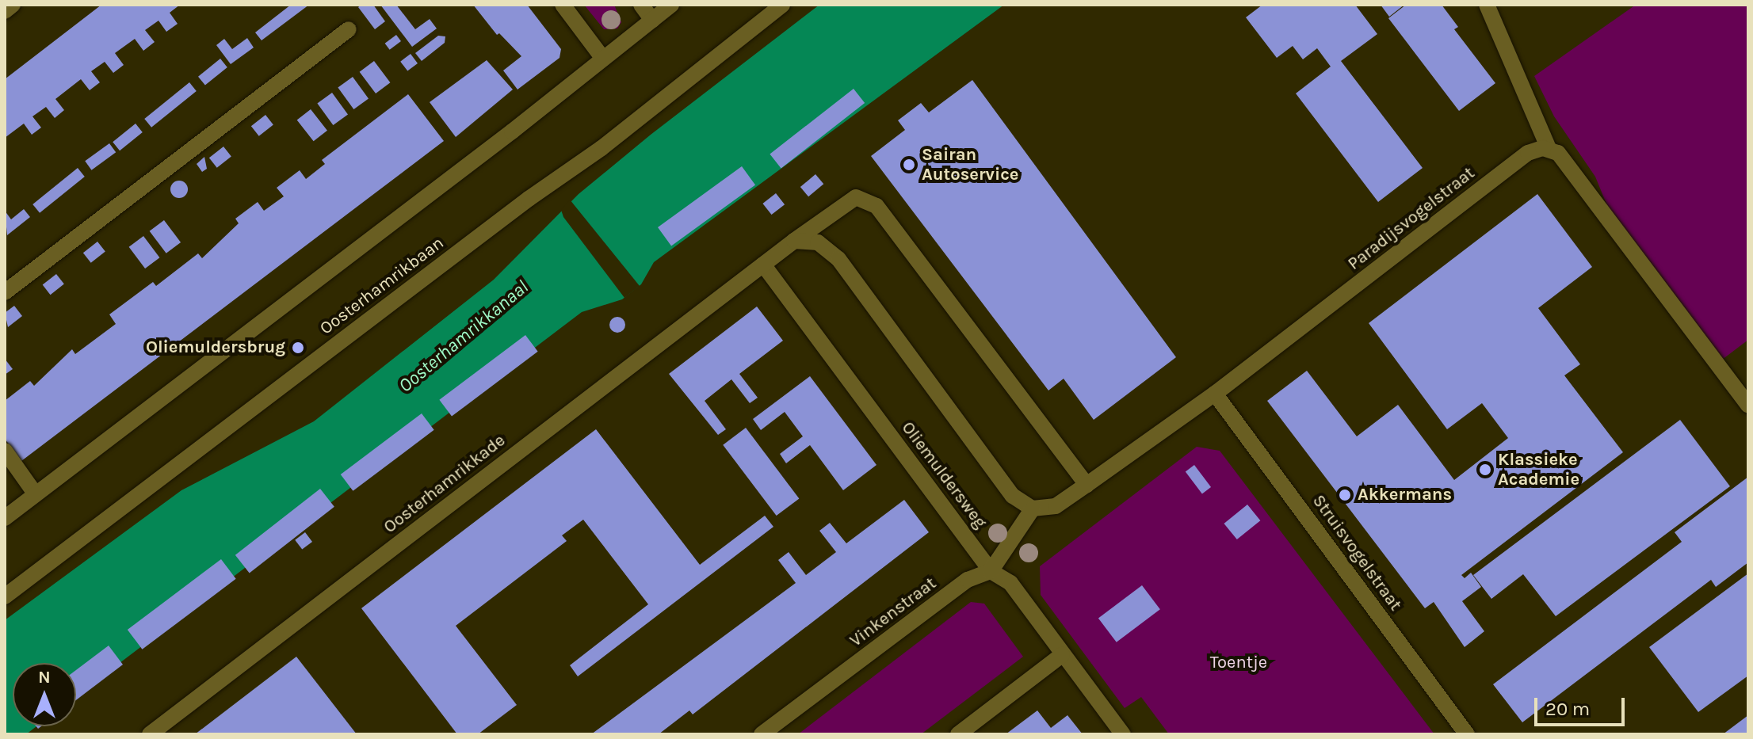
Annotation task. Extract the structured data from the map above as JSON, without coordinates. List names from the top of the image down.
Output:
{
  "streets": {
    "street": [
      "Paradijsvogelstraat",
      "Oosterhamrikbaan",
      "Oliemuldersweg",
      "Oosterhamrikkade",
      "Struisvogelstraat",
      "Vinkenstraat"
    ]
  },
  "crossings": [
    ["Paradijsvogelstraat", "Struisvogelstraat"],
    ["Oliemuldersweg", "Oosterhamrikkade"],
    ["Oliemuldersweg", "Vinkenstraat"]
  ],
  "water": ["Oosterhamrikkanaal"],
  "parks": ["Toentje"],
  "places": [
    "Sairan Autoservice",
    "Oliemuldersbrug",
    "Klassieke Academie",
    "Akkermans"
  ],
  "scale_bar": "20 m",
  "north": "top"
}
